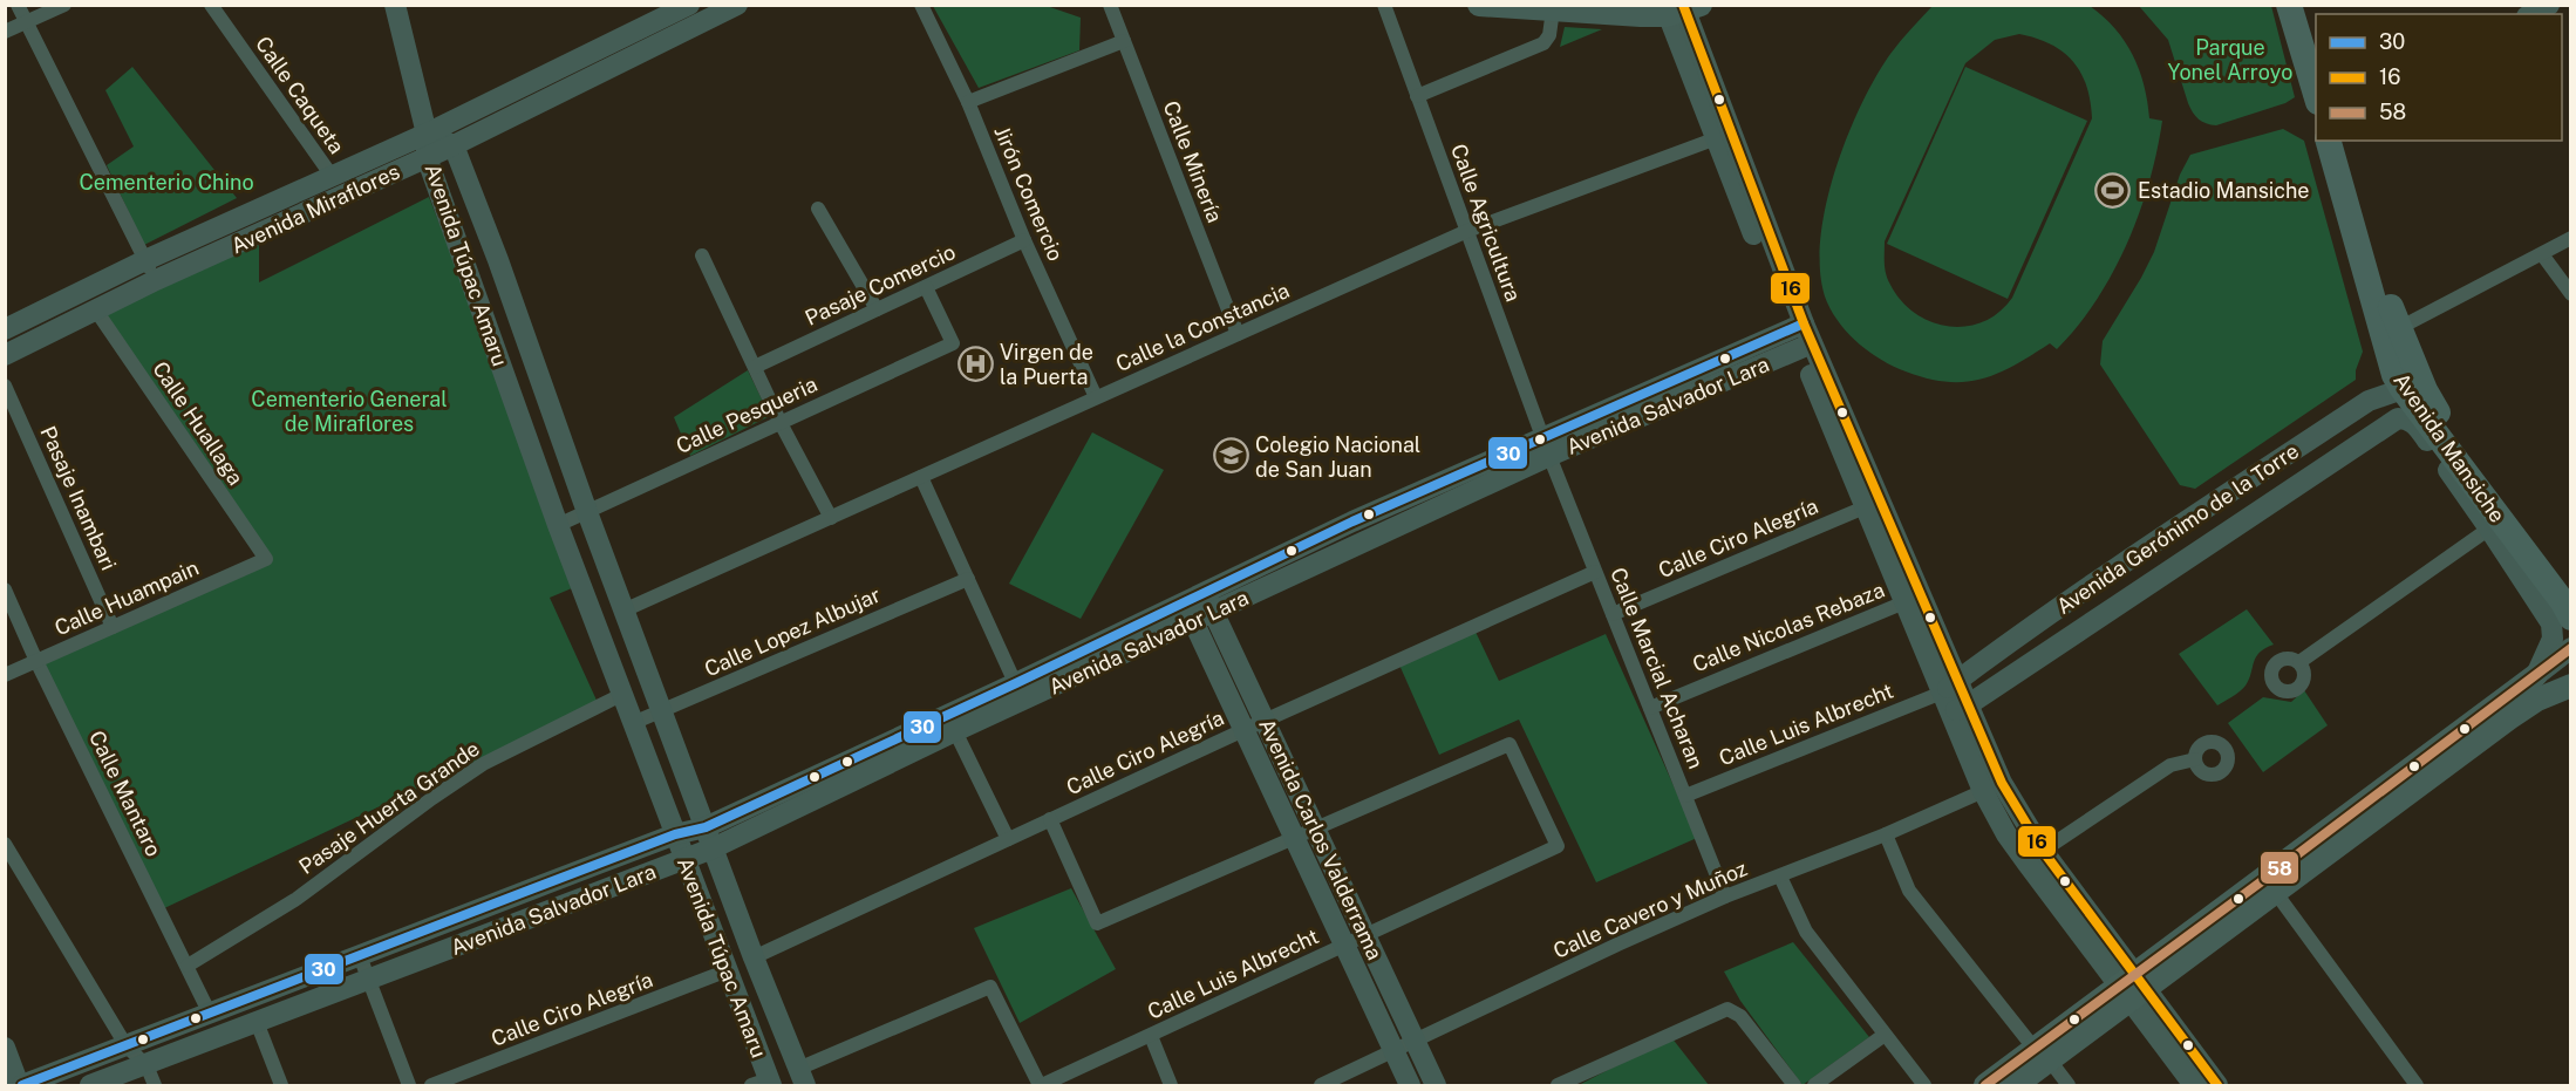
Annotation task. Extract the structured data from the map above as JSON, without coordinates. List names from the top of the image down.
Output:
{
  "streets": {
    "highway": ["Avenida Mansiche"],
    "main road": [
      "Avenida Miraflores",
      "Avenida Túpac Amaru",
      "Avenida Salvador Lara",
      "Avenida Gerónimo de la Torre",
      "Avenida Carlos Valderrama"
    ],
    "street": [
      "Calle Caqueta",
      "Calle Minería",
      "Jirón Comercio",
      "Calle Agricultura",
      "Pasaje Comercio",
      "Calle la Constancia",
      "Calle Pesqueria",
      "Calle Huallaga",
      "Pasaje Inambari",
      "Calle Ciro Alegría",
      "Calle Huampain",
      "Calle Nicolas Rebaza",
      "Calle Lopez Albujar",
      "Calle Marcial Acharan",
      "Calle Luis Albrecht",
      "Calle Mantaro",
      "Pasaje Huerta Grande",
      "Calle Cavero y Muñoz"
    ]
  },
  "crossings": [
    ["Calle Caqueta", "Avenida Miraflores"],
    ["Calle Minería", "Calle la Constancia"],
    ["Jirón Comercio", "Pasaje Comercio"],
    ["Jirón Comercio", "Calle la Constancia"],
    ["Avenida Miraflores", "Avenida Túpac Amaru"],
    ["Avenida Miraflores", "Calle Huallaga"],
    ["Calle Agricultura", "Calle la Constancia"],
    ["Calle Agricultura", "Avenida Salvador Lara"],
    ["Calle Agricultura", "Calle Marcial Acharan"],
    ["Avenida Túpac Amaru", "Calle la Constancia"],
    ["Avenida Túpac Amaru", "Avenida Salvador Lara"],
    ["Avenida Túpac Amaru", "Calle Pesqueria"],
    ["Avenida Túpac Amaru", "Calle Ciro Alegría"],
    ["Avenida Túpac Amaru", "Calle Lopez Albujar"],
    ["Avenida Túpac Amaru", "Pasaje Huerta Grande"],
    ["Pasaje Comercio", "Calle Pesqueria"],
    ["Avenida Salvador Lara", "Calle Marcial Acharan"],
    ["Avenida Salvador Lara", "Calle Mantaro"],
    ["Avenida Salvador Lara", "Avenida Carlos Valderrama"],
    ["Calle Huallaga", "Calle Huampain"],
    ["Avenida Mansiche", "Avenida Gerónimo de la Torre"],
    ["Pasaje Inambari", "Calle Huampain"],
    ["Avenida Gerónimo de la Torre", "Calle Luis Albrecht"],
    ["Calle Ciro Alegría", "Calle Marcial Acharan"],
    ["Calle Ciro Alegría", "Avenida Carlos Valderrama"],
    ["Calle Huampain", "Calle Mantaro"],
    ["Calle Nicolas Rebaza", "Calle Marcial Acharan"],
    ["Calle Marcial Acharan", "Calle Luis Albrecht"],
    ["Calle Marcial Acharan", "Calle Cavero y Muñoz"],
    ["Calle Luis Albrecht", "Avenida Carlos Valderrama"],
    ["Calle Mantaro", "Pasaje Huerta Grande"],
    ["Avenida Carlos Valderrama", "Calle Cavero y Muñoz"]
  ],
  "parks": ["Parque Yonel Arroyo", "Cementerio Chino", "Cementerio General de Miraflores"],
  "places": {
    "sports": ["Estadio Mansiche"],
    "hospital": ["Virgen de la Puerta"],
    "school or university": ["Colegio Nacional de San Juan"]
  },
  "lines": ["transit line 16", "transit line 30", "transit line 58"],
  "legend": ["30", "16", "58"]
}
